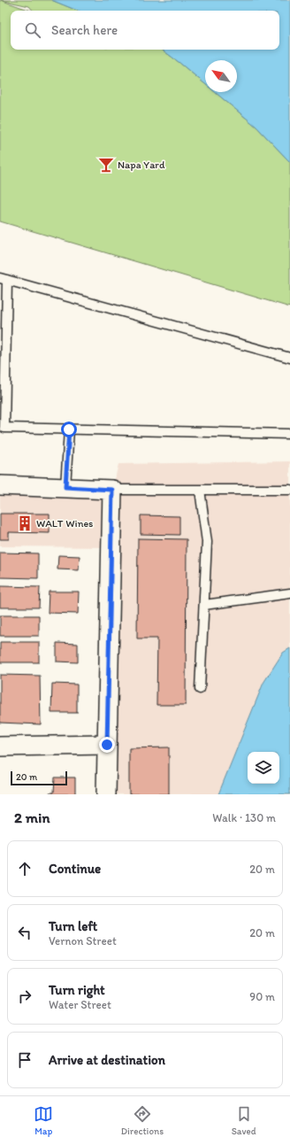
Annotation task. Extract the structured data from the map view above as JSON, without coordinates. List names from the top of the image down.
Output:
{
  "places": {
    "bar": ["Napa Yard"],
    "building": ["WALT Wines"]
  },
  "scale_bar": "20 m",
  "north": "top left",
  "page": {
    "search": "Search here",
    "scale": "20 m",
    "heading": ["2 min", "Walk · 130 m"],
    "list": [
      ["Continue", "20 m"],
      ["Turn left", "Vernon Street", "20 m"],
      ["Turn right", "Water Street", "90 m"],
      "Arrive at destination"
    ],
    "nav": ["Map", "Directions", "Saved"]
  }
}
